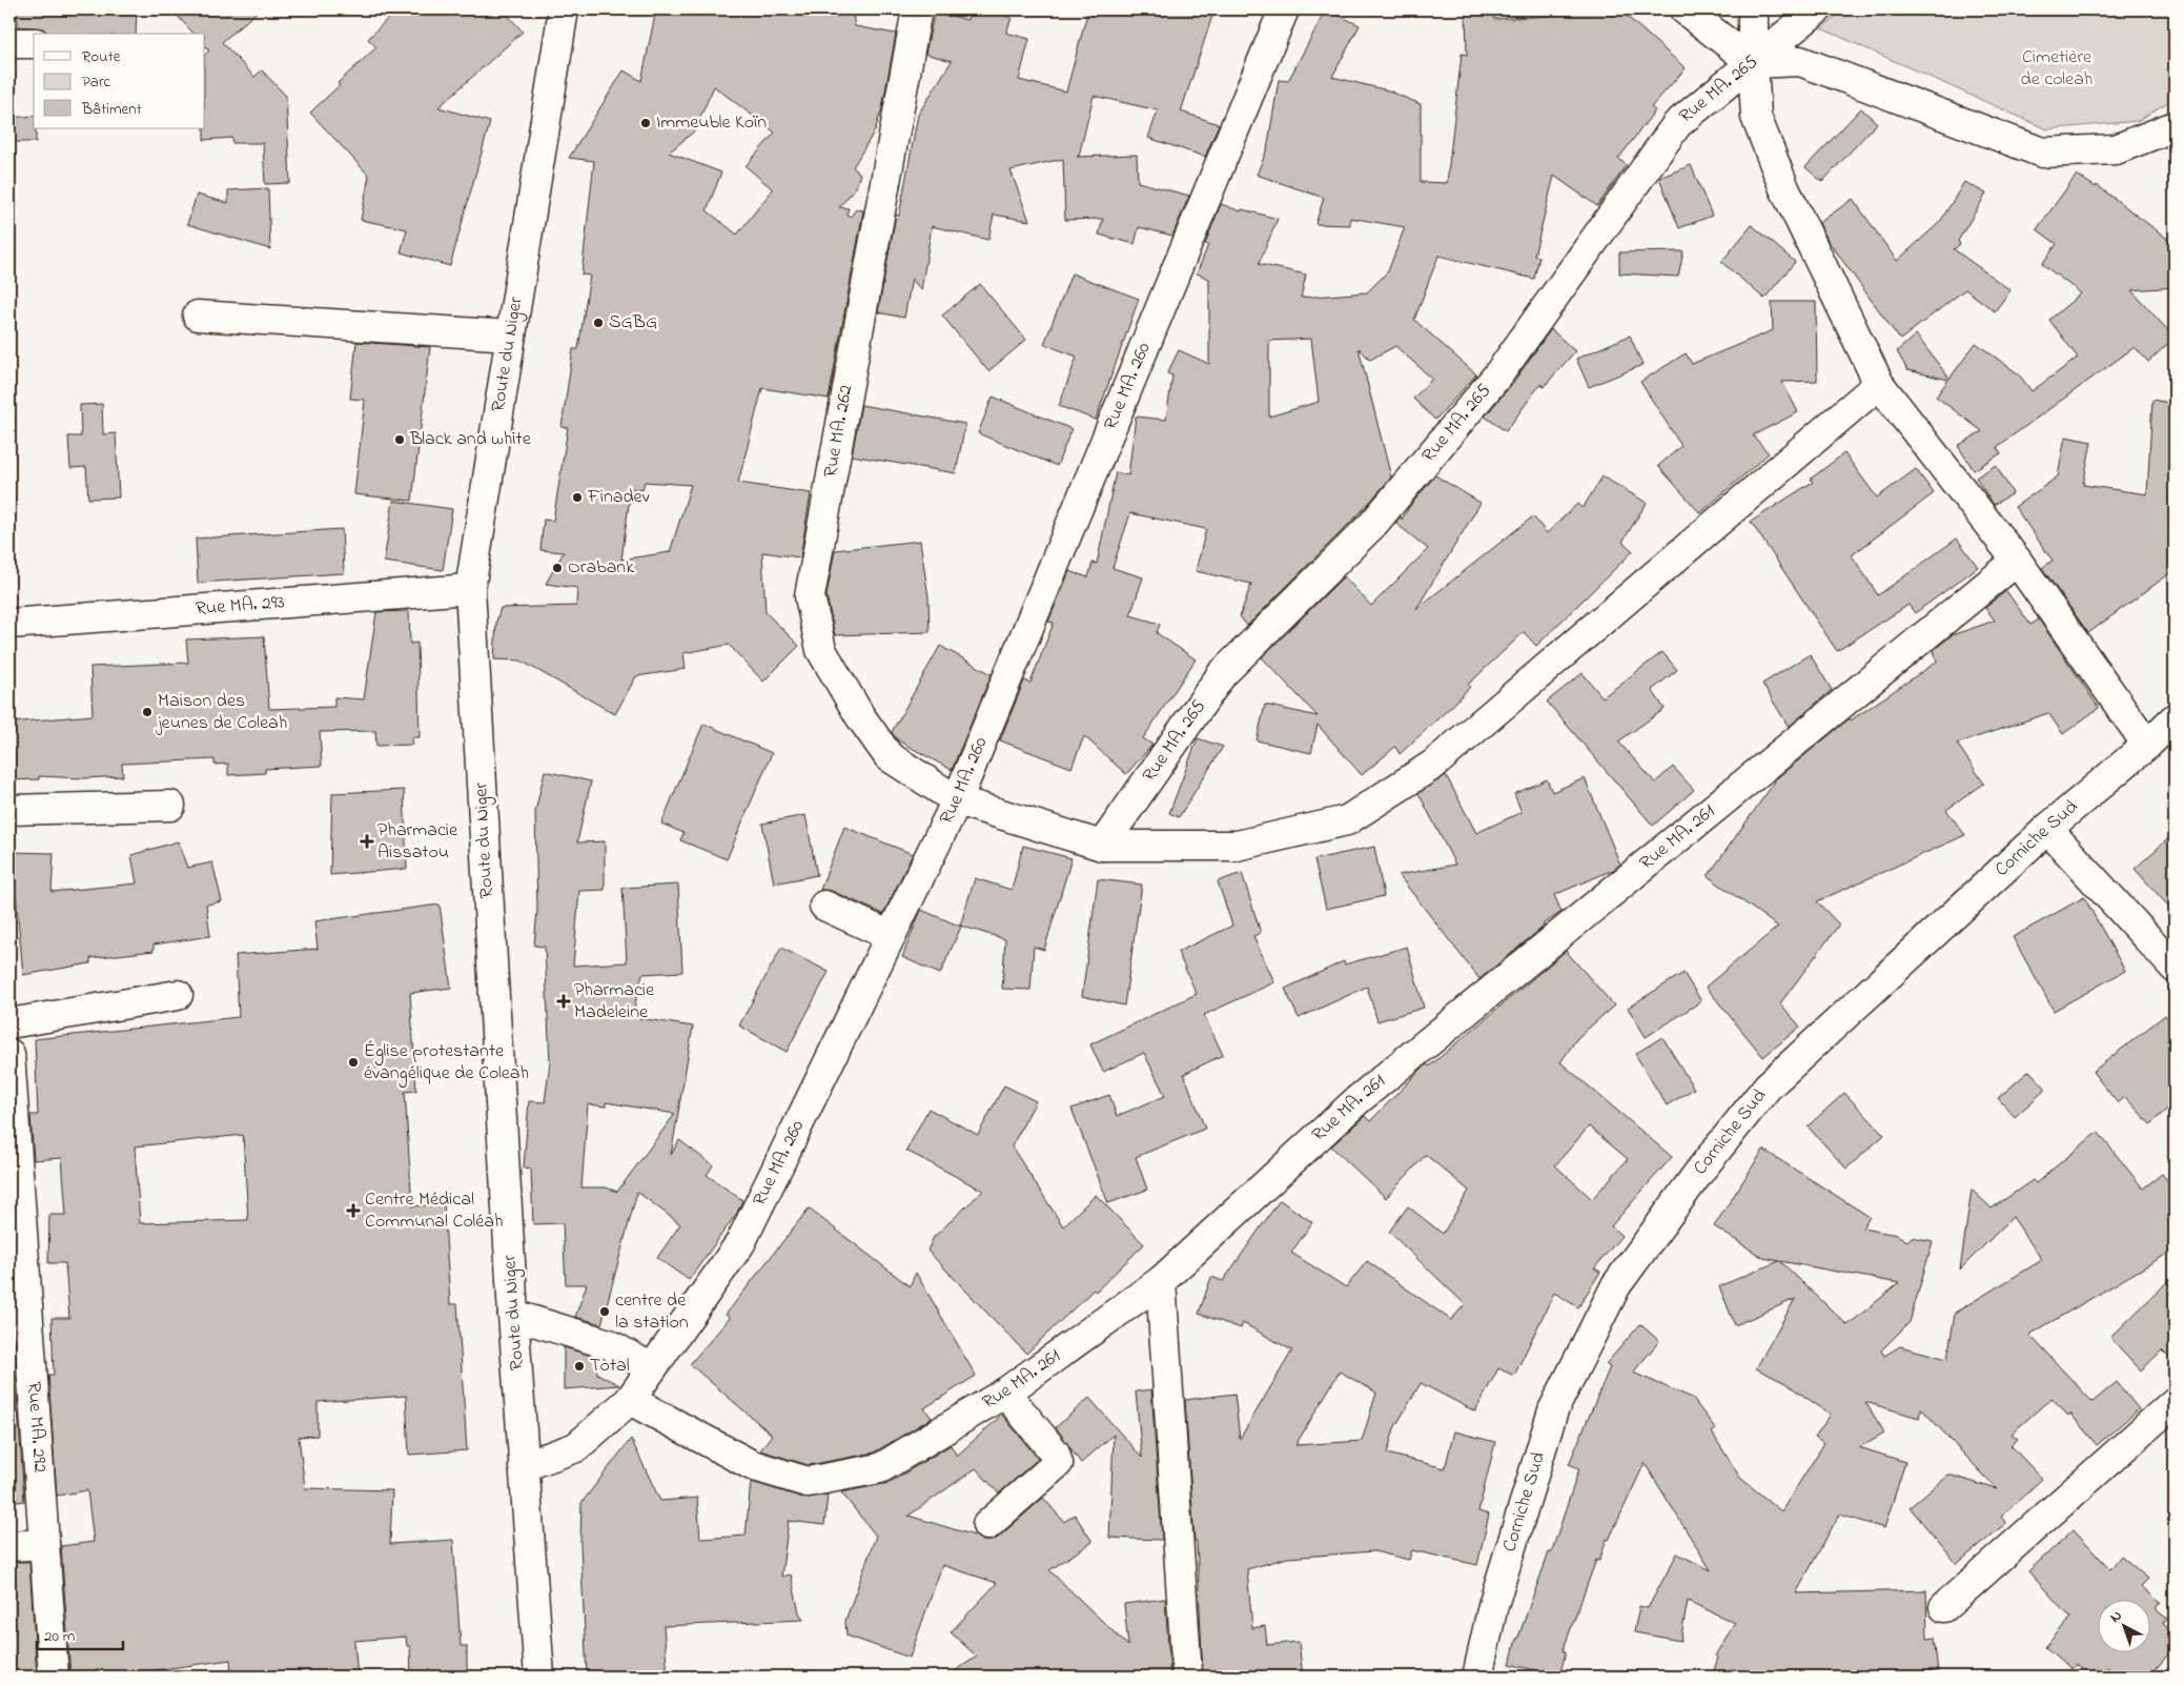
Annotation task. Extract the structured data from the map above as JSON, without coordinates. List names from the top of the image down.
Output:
{
  "streets": {
    "street": [
      "Rue MA. 265",
      "Route du Niger",
      "Rue MA. 260",
      "Rue MA. 262",
      "Rue MA. 293",
      "Rue MA. 261",
      "Corniche Sud",
      "Rue MA. 292"
    ]
  },
  "crossings": [
    ["Rue MA. 265", "Rue MA. 262"],
    ["Route du Niger", "Rue MA. 260"],
    ["Route du Niger", "Rue MA. 293"],
    ["Rue MA. 260", "Rue MA. 262"],
    ["Rue MA. 260", "Rue MA. 261"]
  ],
  "parks": ["Cimetière de coleah"],
  "places": {
    "other": [
      "Immeuble Koïn",
      "SGBG",
      "Black and white",
      "Finadev",
      "Orabank",
      "Maison des jeunes de Coleah",
      "Église protestante évangélique de Coleah",
      "centre de la station",
      "Total"
    ],
    "health": ["Pharmacie Aissatou", "Pharmacie Madeleine", "Centre Médical Communal Coléah"]
  },
  "legend": ["Route", "Parc", "Bâtiment"],
  "scale_bar": "20 m",
  "north": "top left"
}
